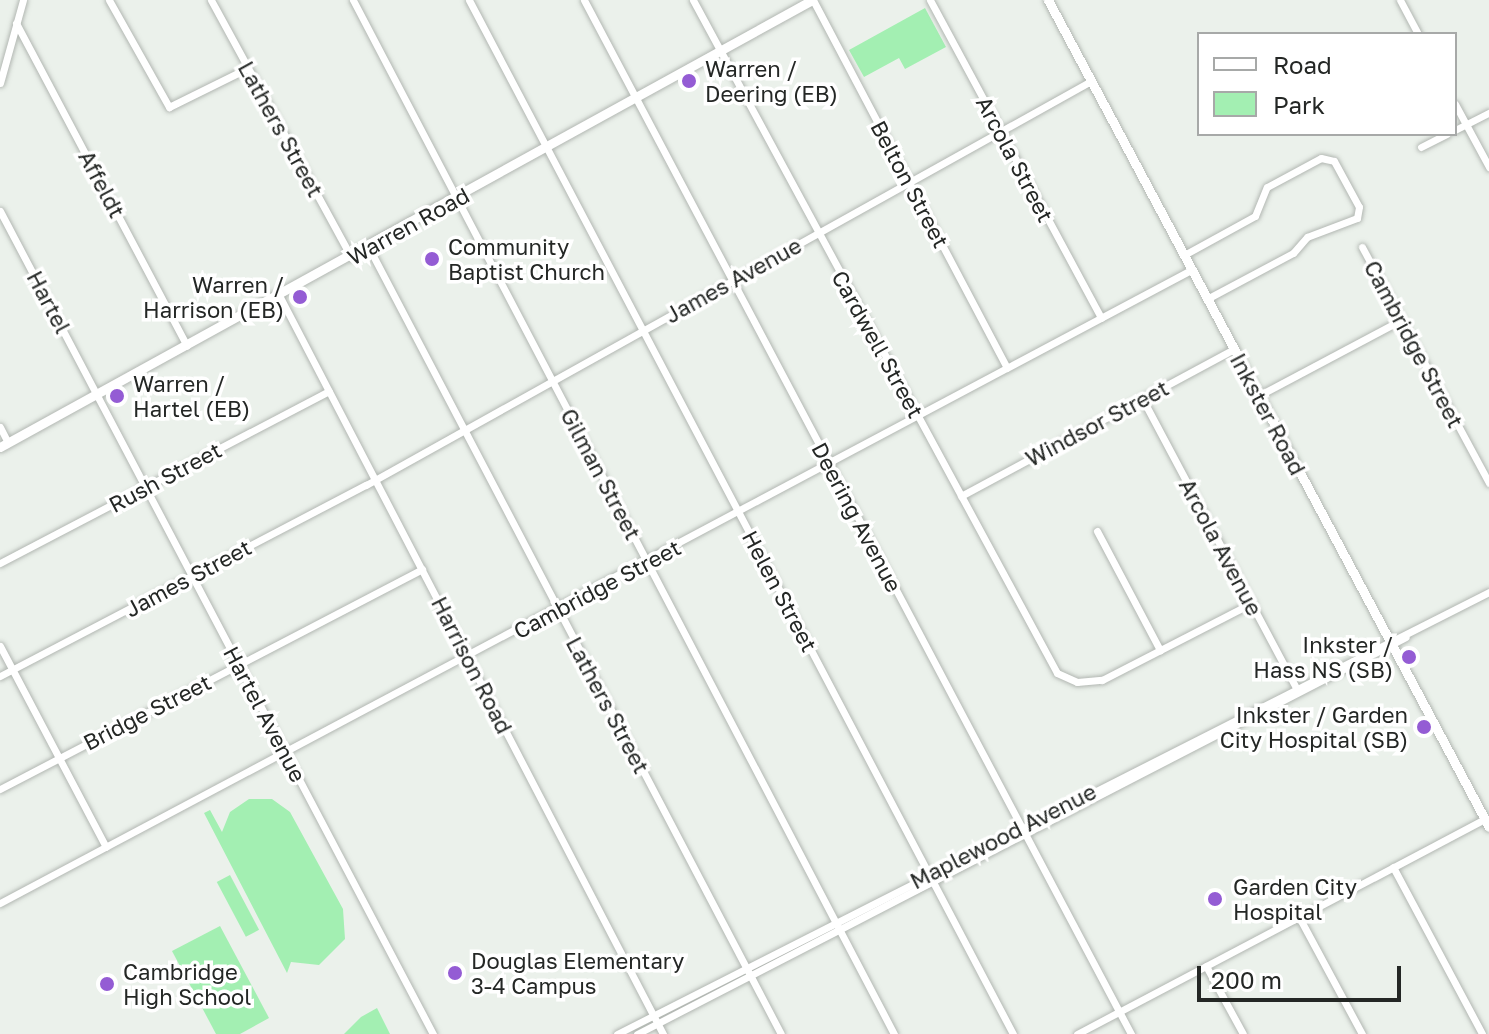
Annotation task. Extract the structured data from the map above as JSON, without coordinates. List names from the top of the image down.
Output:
{
  "streets": {
    "main road": ["Warren Road", "Inkster Road"],
    "street": [
      "Lathers Street",
      "Arcola Street",
      "Affeldt",
      "Belton Street",
      "James Avenue",
      "Hartel",
      "Cardwell Street",
      "Cambridge Street",
      "Windsor Street",
      "Gilman Street",
      "Rush Street",
      "Deering Avenue",
      "Arcola Avenue",
      "James Street",
      "Helen Street",
      "Harrison Road",
      "Bridge Street",
      "Hartel Avenue",
      "Maplewood Avenue"
    ]
  },
  "crossings": [
    ["Lathers Street", "Warren Road"],
    ["Lathers Street", "James Avenue"],
    ["Lathers Street", "Cambridge Street"],
    ["Lathers Street", "Maplewood Avenue"],
    ["Arcola Street", "James Avenue"],
    ["Arcola Street", "Cambridge Street"],
    ["Affeldt", "Warren Road"],
    ["Belton Street", "Warren Road"],
    ["Belton Street", "James Avenue"],
    ["Belton Street", "Cambridge Street"],
    ["Warren Road", "Hartel"],
    ["Warren Road", "Cardwell Street"],
    ["Warren Road", "Gilman Street"],
    ["Warren Road", "Deering Avenue"],
    ["Warren Road", "Helen Street"],
    ["Warren Road", "Harrison Road"],
    ["Warren Road", "Hartel Avenue"],
    ["James Avenue", "Cardwell Street"],
    ["James Avenue", "Inkster Road"],
    ["James Avenue", "Gilman Street"],
    ["James Avenue", "Deering Avenue"],
    ["James Avenue", "James Street"],
    ["James Avenue", "Helen Street"],
    ["James Avenue", "Harrison Road"],
    ["Hartel", "Hartel Avenue"],
    ["Cardwell Street", "Cambridge Street"],
    ["Cardwell Street", "Windsor Street"],
    ["Cambridge Street", "Inkster Road"],
    ["Cambridge Street", "Gilman Street"],
    ["Cambridge Street", "Deering Avenue"],
    ["Cambridge Street", "Helen Street"],
    ["Cambridge Street", "Harrison Road"],
    ["Cambridge Street", "Hartel Avenue"],
    ["Inkster Road", "Windsor Street"],
    ["Inkster Road", "Maplewood Avenue"],
    ["Windsor Street", "Arcola Avenue"],
    ["Gilman Street", "Maplewood Avenue"],
    ["Rush Street", "Harrison Road"],
    ["Rush Street", "Hartel Avenue"],
    ["Deering Avenue", "Maplewood Avenue"],
    ["Arcola Avenue", "Maplewood Avenue"],
    ["James Street", "Harrison Road"],
    ["James Street", "Hartel Avenue"],
    ["Helen Street", "Maplewood Avenue"],
    ["Harrison Road", "Bridge Street"],
    ["Harrison Road", "Maplewood Avenue"],
    ["Bridge Street", "Hartel Avenue"]
  ],
  "places": [
    "Warren / Deering (EB)",
    "Community Baptist Church",
    "Warren / Harrison (EB)",
    "Warren / Hartel (EB)",
    "Inkster / Hass NS (SB)",
    "Inkster / Garden City Hospital (SB)",
    "Garden City Hospital",
    "Douglas Elementary 3-4 Campus",
    "Cambridge High School"
  ],
  "legend": ["Road", "Park"],
  "scale_bar": "200 m"
}
